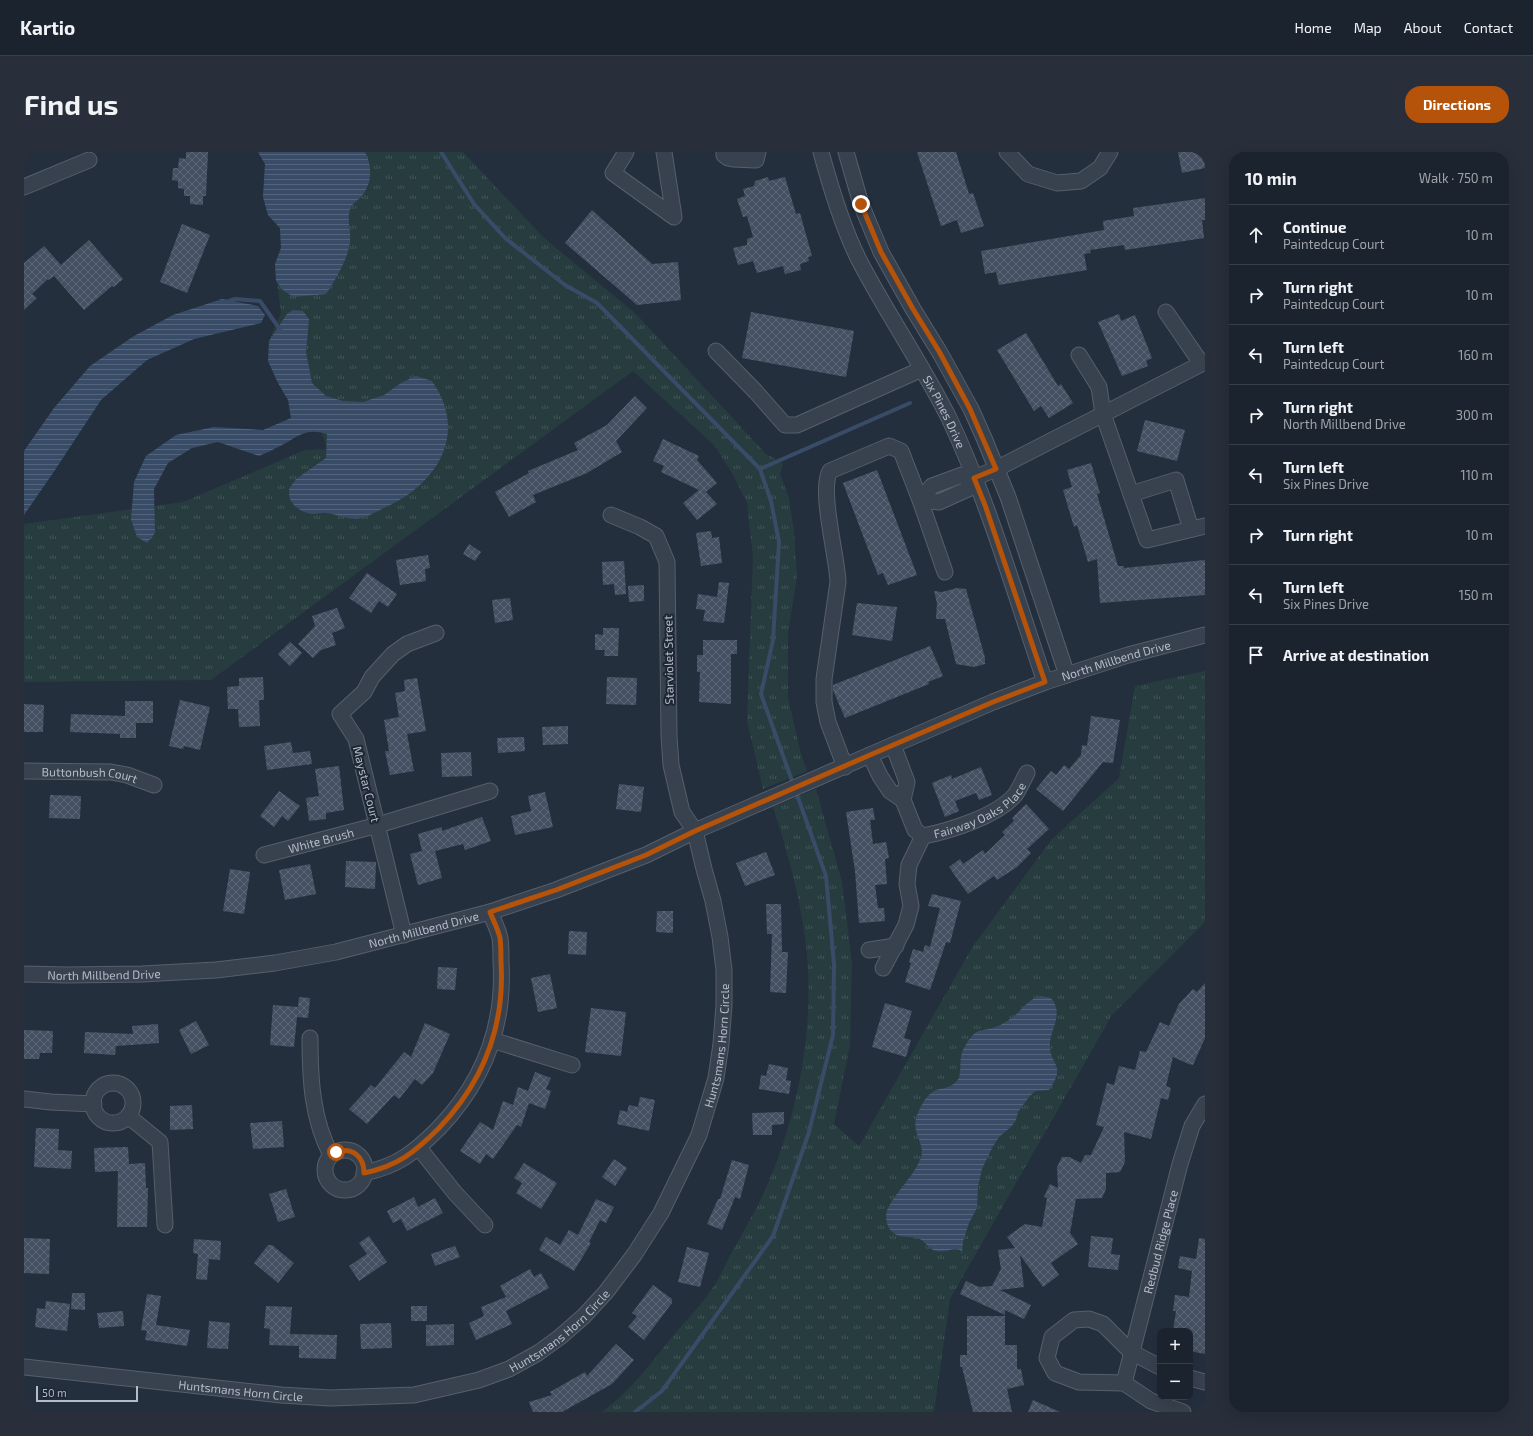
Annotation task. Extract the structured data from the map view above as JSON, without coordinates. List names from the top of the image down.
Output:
{
  "streets": {
    "street": [
      "Six Pines Drive",
      "Starviolet Street",
      "North Millbend Drive",
      "Buttonbush Court",
      "Maystar Court",
      "Fairway Oaks Place",
      "White Brush",
      "Huntsmans Horn Circle",
      "Redbud Ridge Place"
    ]
  },
  "crossings": [
    ["Six Pines Drive", "North Millbend Drive"],
    ["Starviolet Street", "North Millbend Drive"],
    ["Starviolet Street", "Huntsmans Horn Circle"],
    ["North Millbend Drive", "Maystar Court"],
    ["North Millbend Drive", "Fairway Oaks Place"],
    ["North Millbend Drive", "Huntsmans Horn Circle"],
    ["Maystar Court", "White Brush"]
  ],
  "scale_bar": "50 m",
  "page": {
    "header": "Kartio",
    "nav": [
      "Home",
      "Map",
      "About",
      "Contact"
    ],
    "buttons": "Directions",
    "title": "Find us",
    "heading": ["10 min", "Walk · 750 m"],
    "list": [
      ["Continue", "Paintedcup Court", "10 m"],
      ["Turn right", "Paintedcup Court", "10 m"],
      ["Turn left", "Paintedcup Court", "160 m"],
      ["Turn right", "North Millbend Drive", "300 m"],
      ["Turn left", "Six Pines Drive", "110 m"],
      ["Turn right", "10 m"],
      ["Turn left", "Six Pines Drive", "150 m"],
      "Arrive at destination"
    ],
    "map_buttons": ["+", "−"],
    "scale": "50 m"
  }
}
